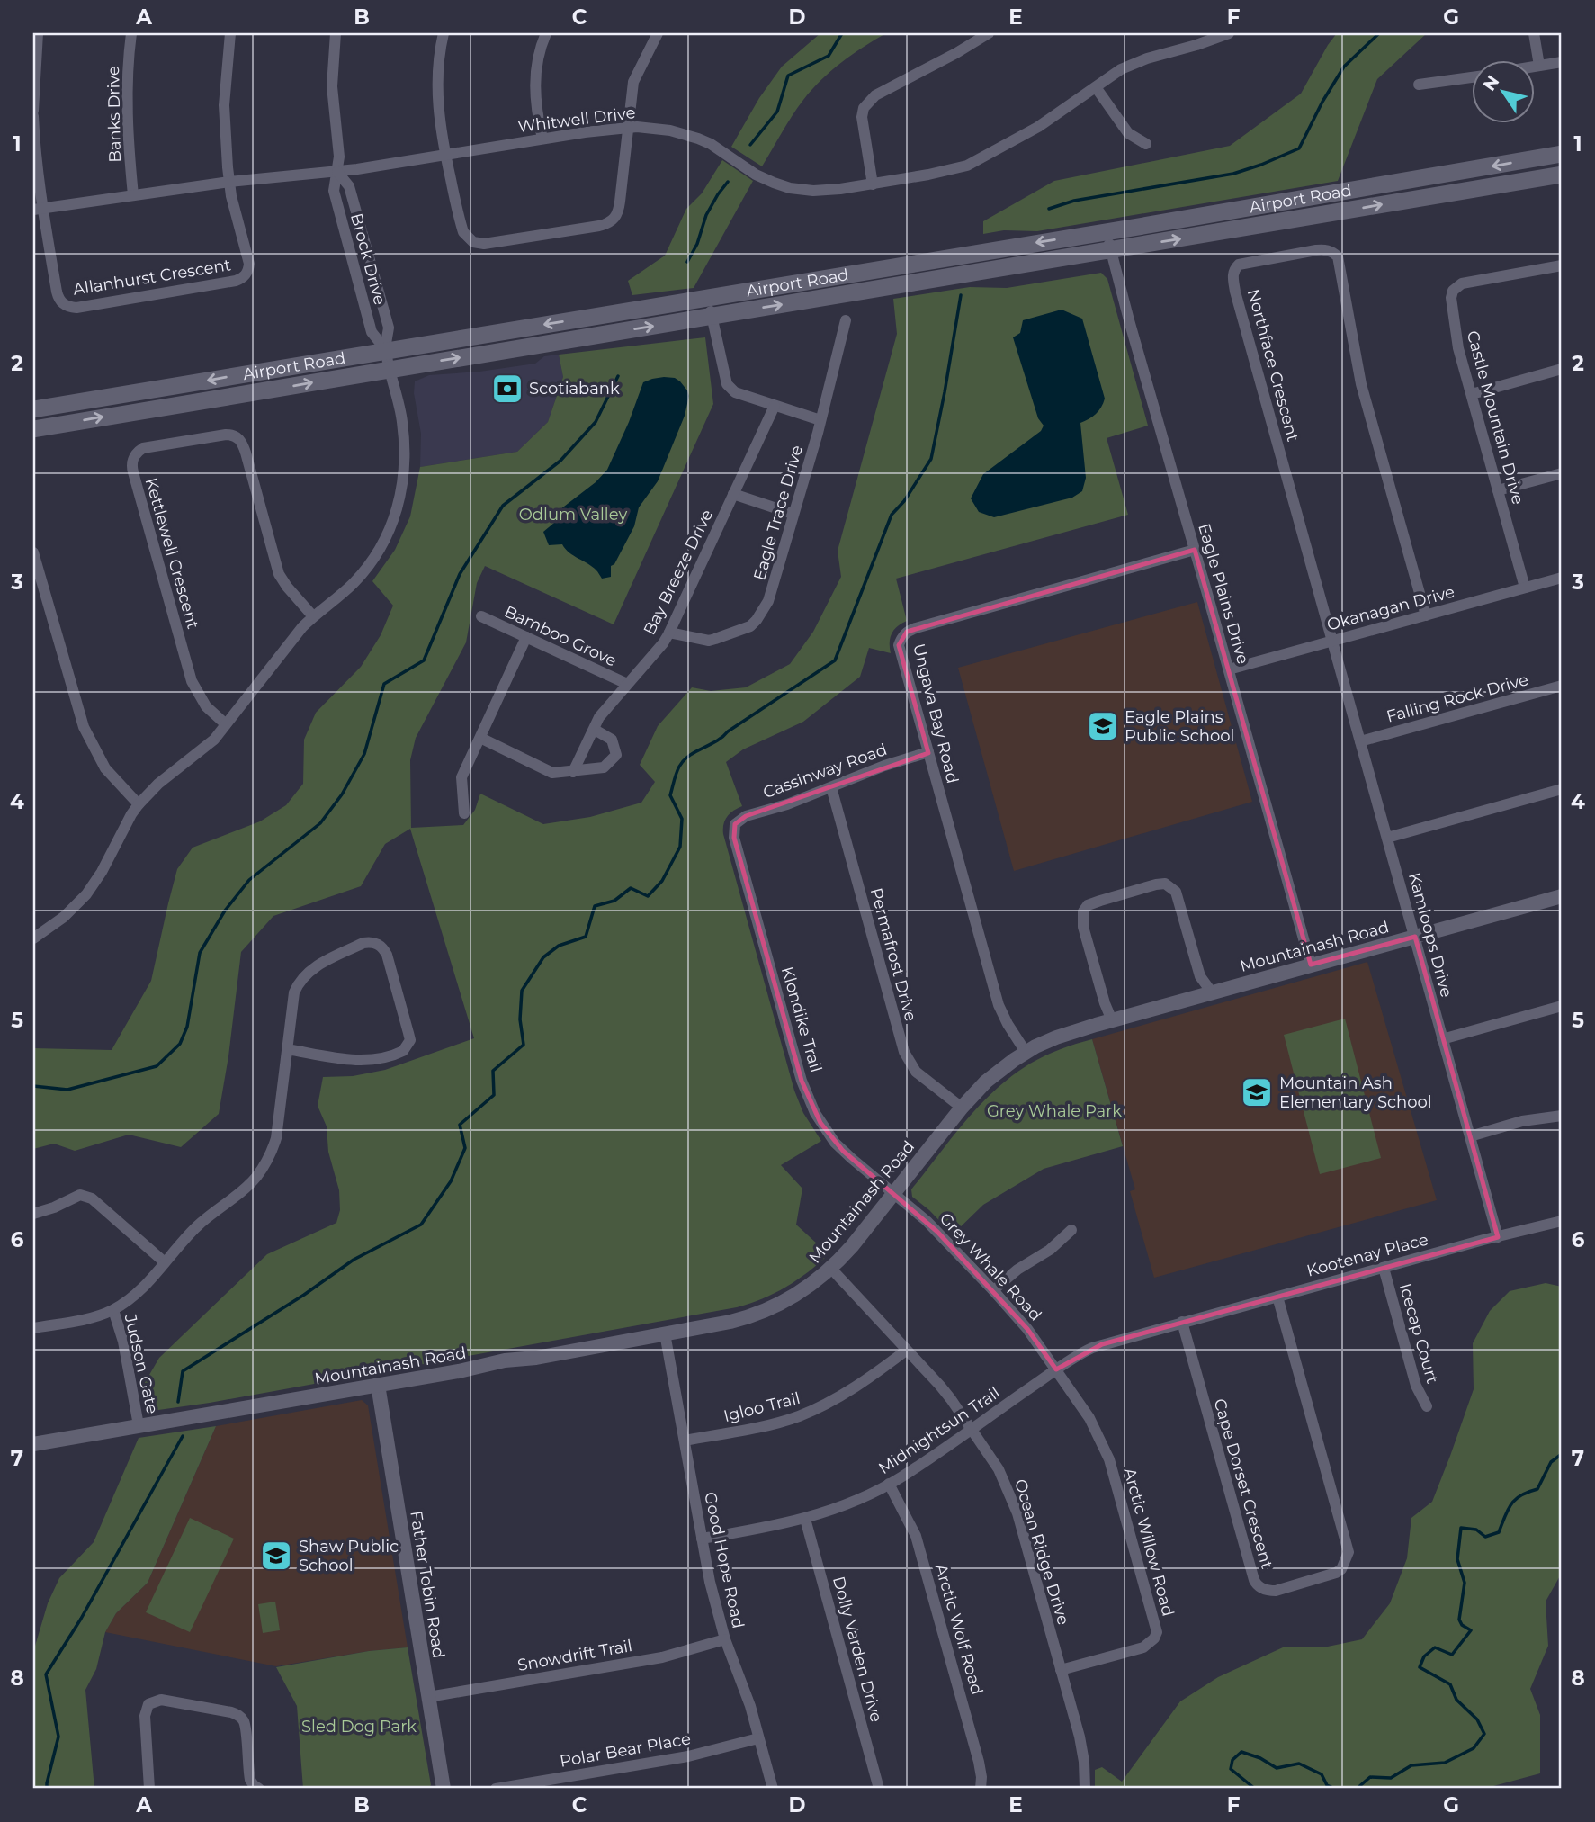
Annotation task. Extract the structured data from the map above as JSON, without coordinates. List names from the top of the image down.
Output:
{
  "streets": {
    "main road": ["Airport Road"],
    "street": [
      "Banks Drive",
      "Whitwell Drive",
      "Brock Drive",
      "Allanhurst Crescent",
      "Northface Crescent",
      "Castle Mountain Drive",
      "Eagle Trace Drive",
      "Kettlewell Crescent",
      "Bay Breeze Drive",
      "Eagle Plains Drive",
      "Okanagan Drive",
      "Bamboo Grove",
      "Falling Rock Drive",
      "Ungava Bay Road",
      "Cassinway Road",
      "Kamloops Drive",
      "Mountainash Road",
      "Permafrost Drive",
      "Klondike Trail",
      "Kootenay Place",
      "Grey Whale Road",
      "Icecap Court",
      "Judson Gate",
      "Igloo Trail",
      "Midnightsun Trail",
      "Cape Dorset Crescent",
      "Arctic Willow Road",
      "Ocean Ridge Drive",
      "Good Hope Road",
      "Father Tobin Road",
      "Arctic Wolf Road",
      "Dolly Varden Drive",
      "Snowdrift Trail",
      "Polar Bear Place"
    ]
  },
  "crossings": [
    ["Banks Drive", "Whitwell Drive"],
    ["Whitwell Drive", "Brock Drive"],
    ["Whitwell Drive", "Allanhurst Crescent"],
    ["Airport Road", "Brock Drive"],
    ["Airport Road", "Eagle Plains Drive"],
    ["Brock Drive", "Kettlewell Crescent"],
    ["Northface Crescent", "Okanagan Drive"],
    ["Northface Crescent", "Kamloops Drive"],
    ["Castle Mountain Drive", "Okanagan Drive"],
    ["Eagle Trace Drive", "Bay Breeze Drive"],
    ["Bay Breeze Drive", "Bamboo Grove"],
    ["Eagle Plains Drive", "Okanagan Drive"],
    ["Eagle Plains Drive", "Ungava Bay Road"],
    ["Eagle Plains Drive", "Mountainash Road"],
    ["Okanagan Drive", "Kamloops Drive"],
    ["Falling Rock Drive", "Kamloops Drive"],
    ["Ungava Bay Road", "Cassinway Road"],
    ["Ungava Bay Road", "Mountainash Road"],
    ["Cassinway Road", "Permafrost Drive"],
    ["Cassinway Road", "Klondike Trail"],
    ["Kamloops Drive", "Mountainash Road"],
    ["Kamloops Drive", "Kootenay Place"],
    ["Mountainash Road", "Permafrost Drive"],
    ["Mountainash Road", "Klondike Trail"],
    ["Mountainash Road", "Grey Whale Road"],
    ["Mountainash Road", "Judson Gate"],
    ["Mountainash Road", "Ocean Ridge Drive"],
    ["Mountainash Road", "Good Hope Road"],
    ["Mountainash Road", "Father Tobin Road"],
    ["Klondike Trail", "Grey Whale Road"],
    ["Kootenay Place", "Icecap Court"],
    ["Kootenay Place", "Midnightsun Trail"],
    ["Kootenay Place", "Cape Dorset Crescent"],
    ["Grey Whale Road", "Midnightsun Trail"],
    ["Grey Whale Road", "Arctic Willow Road"],
    ["Igloo Trail", "Ocean Ridge Drive"],
    ["Igloo Trail", "Good Hope Road"],
    ["Midnightsun Trail", "Cape Dorset Crescent"],
    ["Midnightsun Trail", "Arctic Willow Road"],
    ["Midnightsun Trail", "Ocean Ridge Drive"],
    ["Midnightsun Trail", "Good Hope Road"],
    ["Midnightsun Trail", "Arctic Wolf Road"],
    ["Midnightsun Trail", "Dolly Varden Drive"],
    ["Arctic Willow Road", "Ocean Ridge Drive"],
    ["Good Hope Road", "Snowdrift Trail"],
    ["Good Hope Road", "Polar Bear Place"],
    ["Father Tobin Road", "Snowdrift Trail"]
  ],
  "parks": ["Odlum Valley", "Grey Whale Park", "Sled Dog Park"],
  "places": {
    "bank": ["Scotiabank"],
    "school or university": ["Eagle Plains Public School", "Mountain Ash Elementary School", "Shaw Public School"]
  },
  "north": "top left",
  "grid": {
    "columns": [
      "A",
      "B",
      "C",
      "D",
      "E",
      "F",
      "G"
    ],
    "rows": [
      "1",
      "2",
      "3",
      "4",
      "5",
      "6",
      "7",
      "8"
    ]
  }
}
